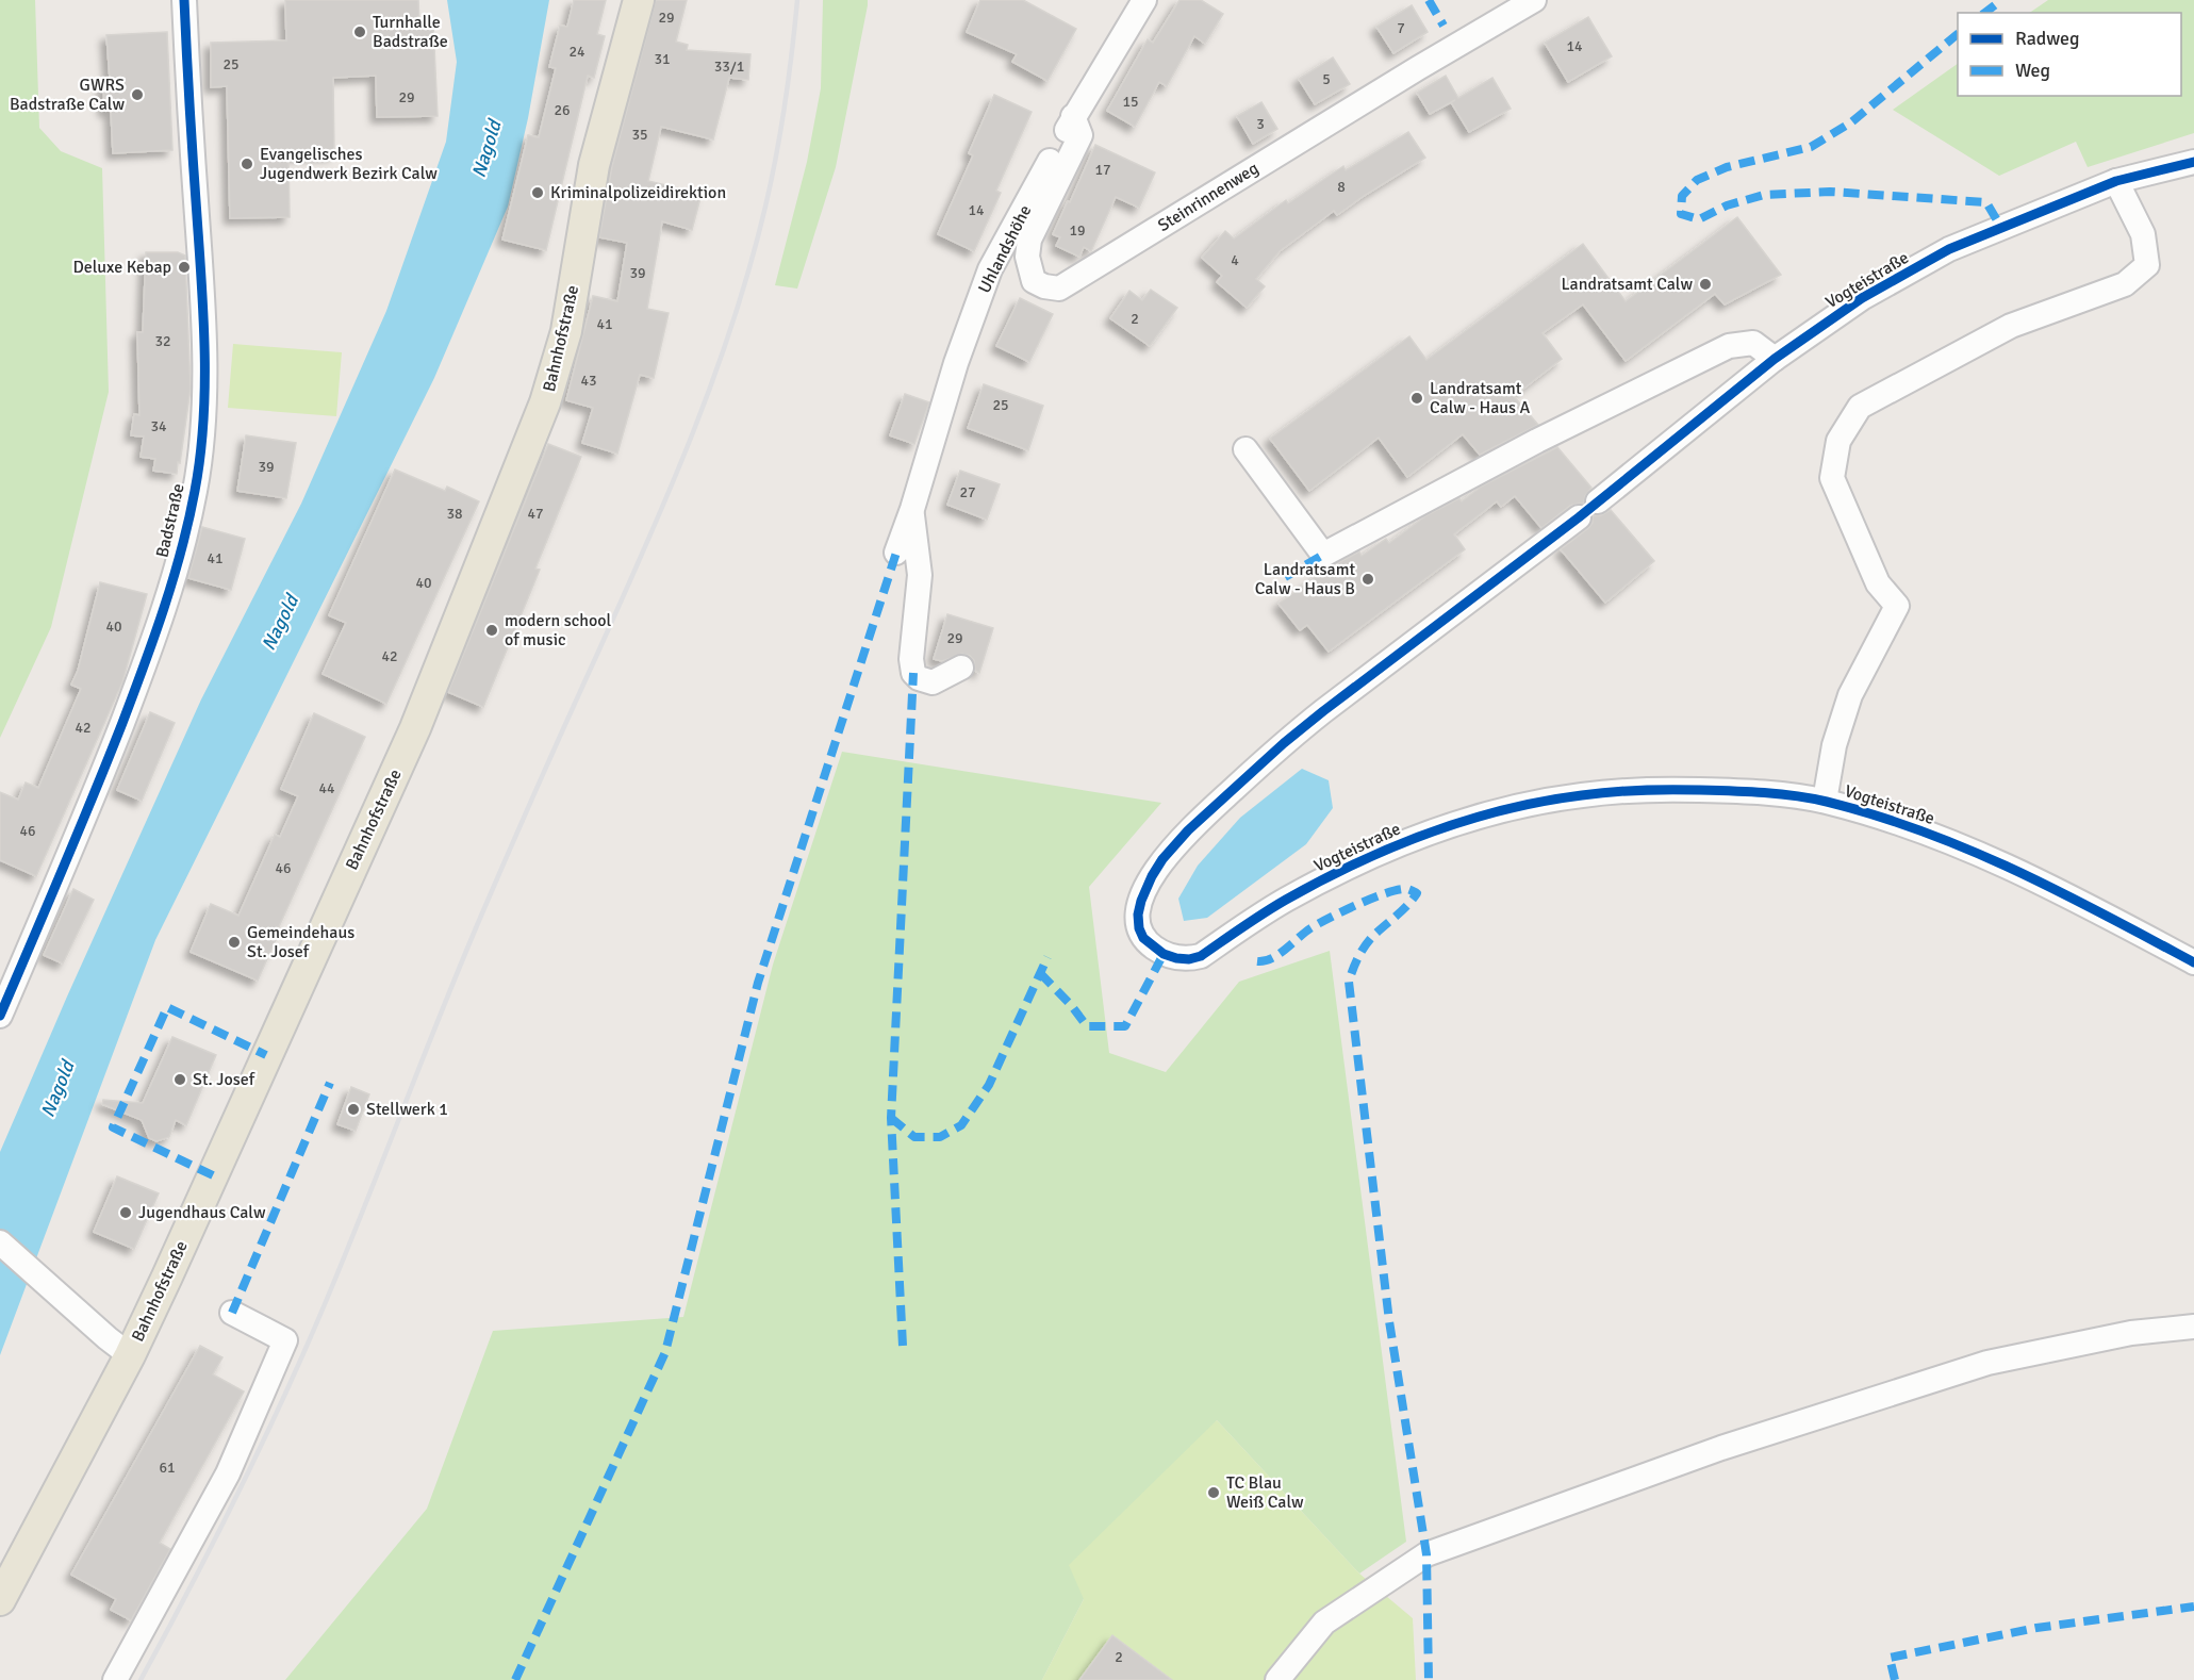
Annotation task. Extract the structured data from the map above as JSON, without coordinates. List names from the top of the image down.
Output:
{
  "streets": {
    "main road": ["Bahnhofstraße"],
    "street": [
      "Steinrinnenweg",
      "Uhlandshöhe",
      "Vogteistraße",
      "Badstraße"
    ]
  },
  "crossings": [
    ["Steinrinnenweg", "Uhlandshöhe"]
  ],
  "water": ["Nagold"],
  "places": [
    "Turnhalle Badstraße",
    "GWRS Badstraße Calw",
    "Evangelisches Jugendwerk Bezirk Calw",
    "Kriminalpolizeidirektion",
    "Deluxe Kebap",
    "Landratsamt Calw",
    "Landratsamt Calw - Haus A",
    "Landratsamt Calw - Haus B",
    "modern school of music",
    "Gemeindehaus St. Josef",
    "St. Josef",
    "Stellwerk 1",
    "Jugendhaus Calw",
    "TC Blau Weiß Calw"
  ],
  "house_numbers": [
    "29",
    "7",
    "14",
    "24",
    "31",
    "25",
    "33/1",
    "5",
    "29",
    "15",
    "26",
    "3",
    "35",
    "17",
    "8",
    "14",
    "19",
    "4",
    "39",
    "2",
    "41",
    "32",
    "43",
    "25",
    "34",
    "39",
    "27",
    "38",
    "47",
    "41",
    "40",
    "40",
    "29",
    "42",
    "42",
    "44",
    "46",
    "46",
    "61",
    "2"
  ],
  "legend": ["Radweg", "Weg"]
}
